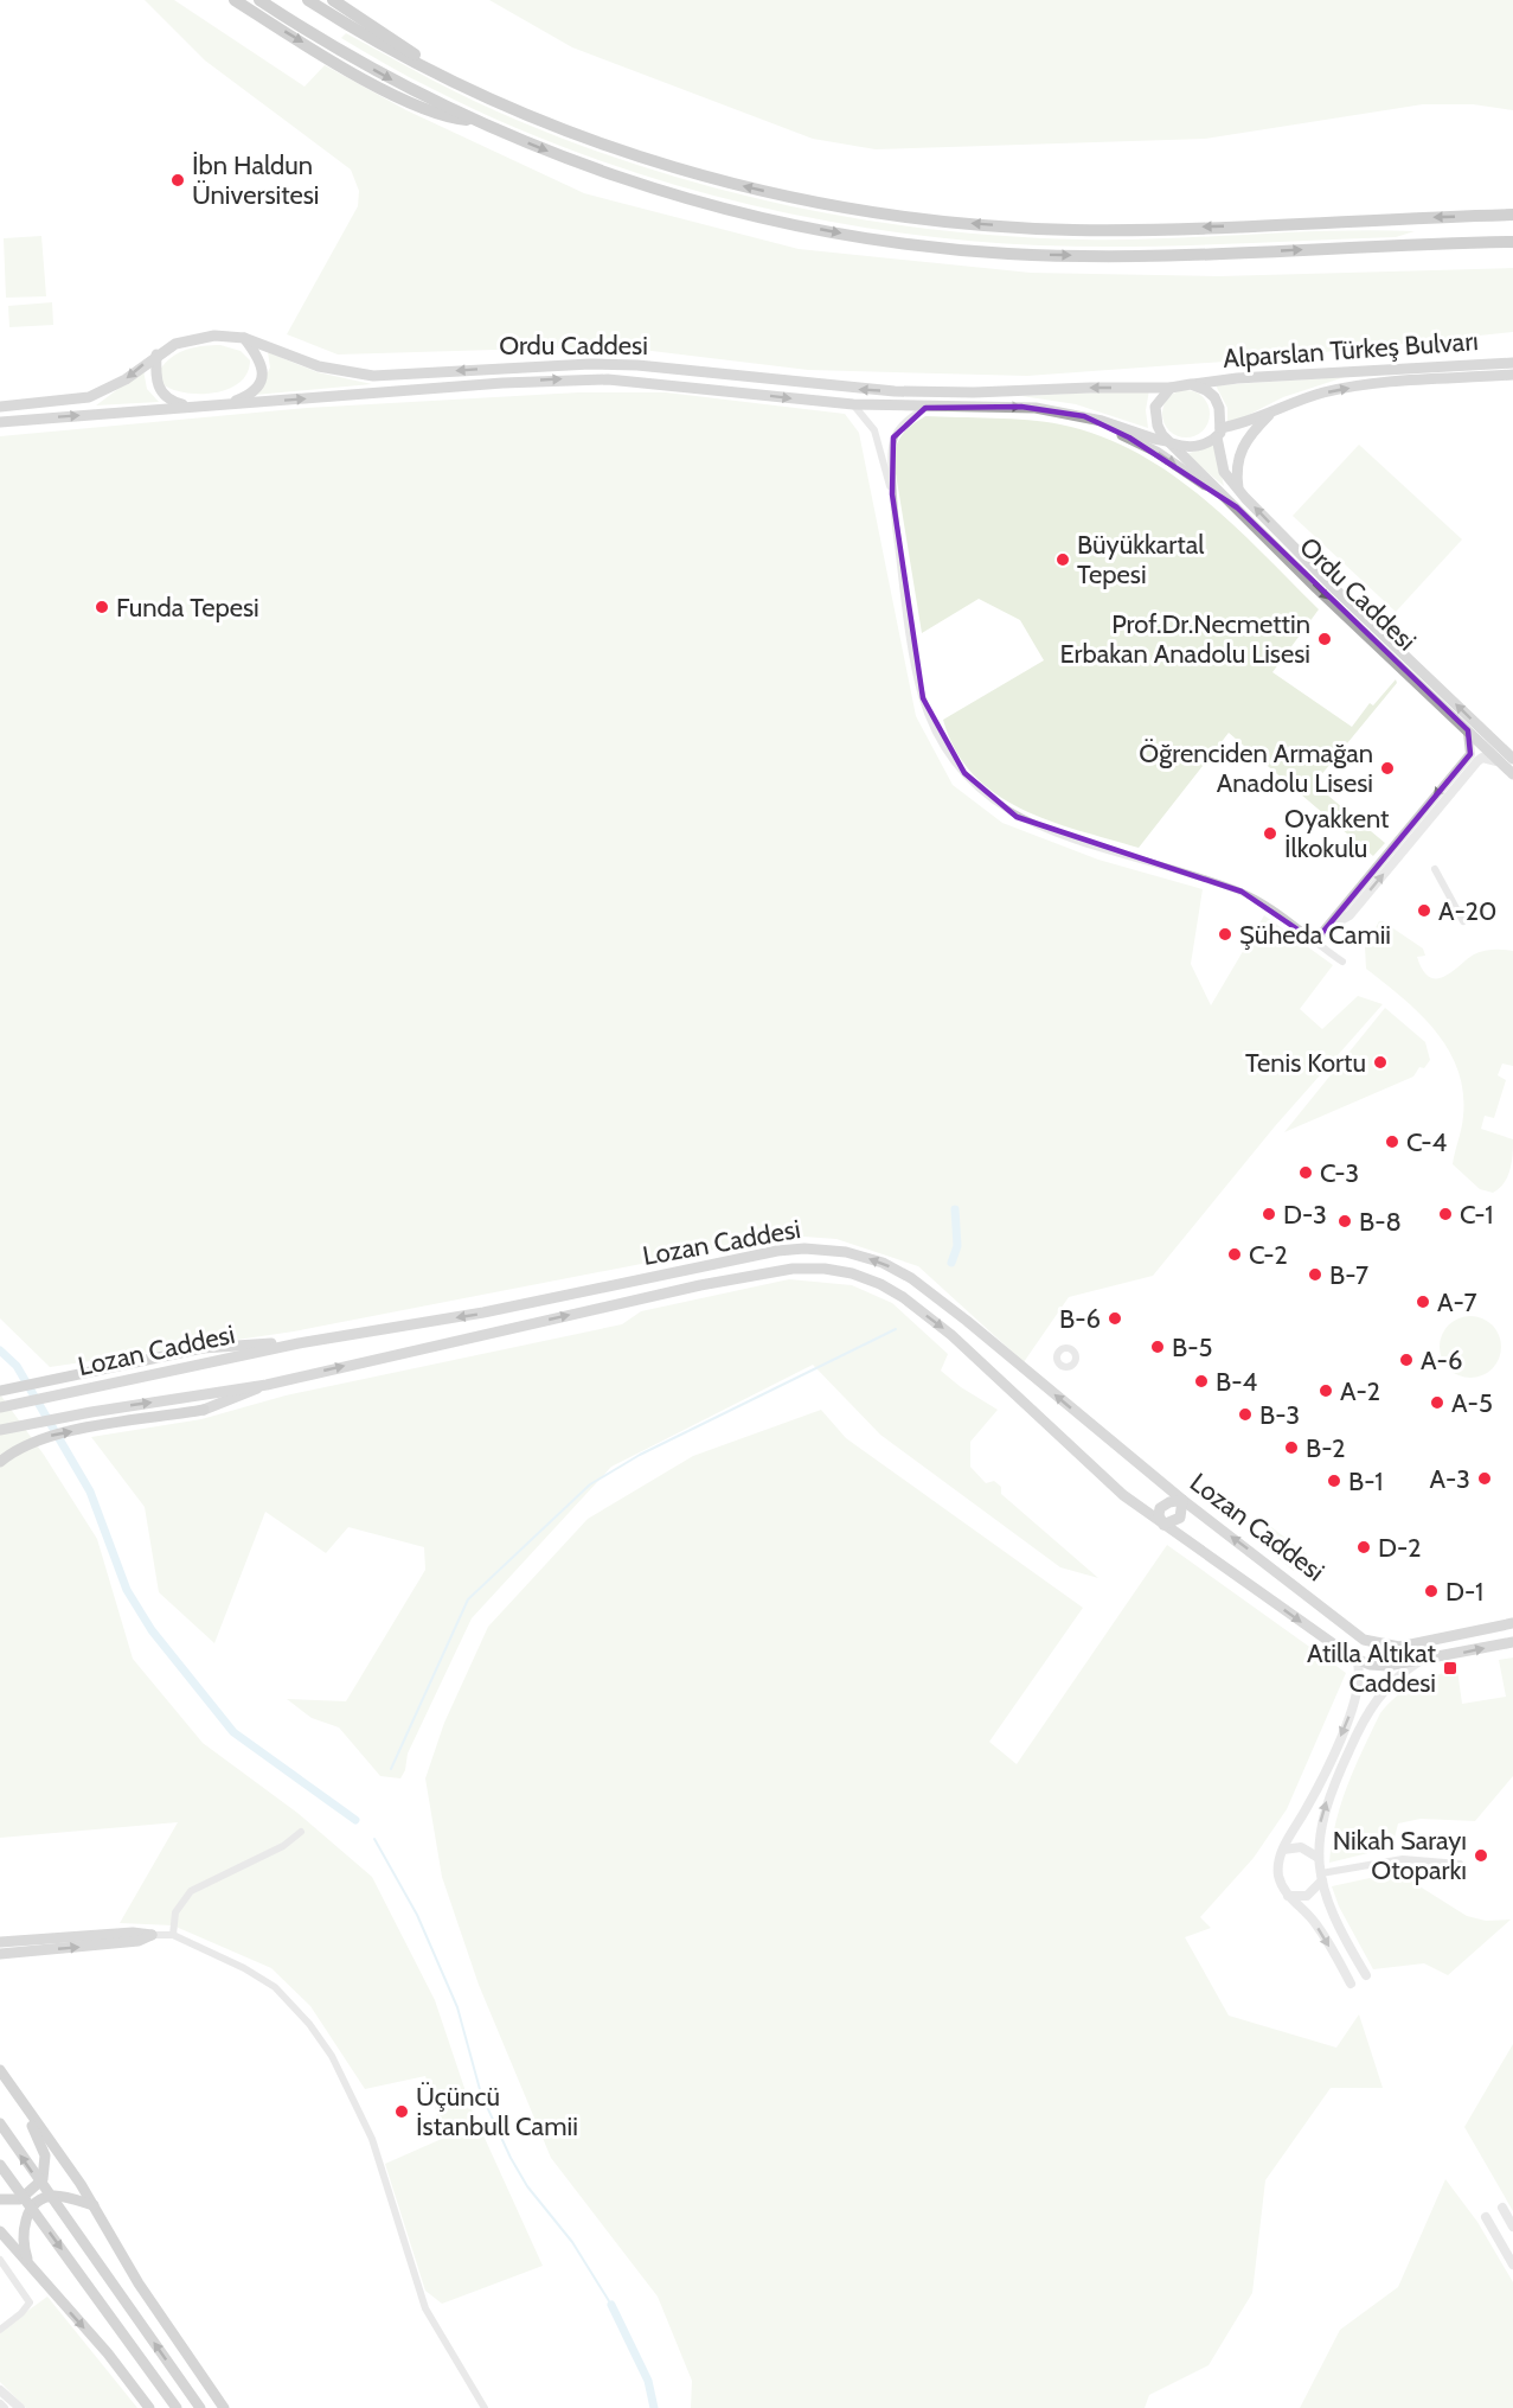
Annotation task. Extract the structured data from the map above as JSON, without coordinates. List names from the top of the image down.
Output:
{
  "streets": {
    "main road": ["Ordu Caddesi", "Alparslan Türkeş Bulvarı", "Lozan Caddesi"]
  },
  "crossings": [
    ["Ordu Caddesi", "Alparslan Türkeş Bulvarı"]
  ],
  "places": {
    "other": [
      "İbn Haldun Üniversitesi",
      "Büyükkartal Tepesi",
      "Funda Tepesi",
      "Prof.Dr.Necmettin Erbakan Anadolu Lisesi",
      "Öğrenciden Armağan Anadolu Lisesi",
      "Oyakkent İlkokulu",
      "A-20",
      "Şüheda Camii",
      "Tenis Kortu",
      "C-4",
      "C-3",
      "D-3",
      "C-1",
      "B-8",
      "C-2",
      "B-7",
      "A-7",
      "B-6",
      "B-5",
      "A-6",
      "B-4",
      "A-2",
      "A-5",
      "B-3",
      "B-2",
      "A-3",
      "B-1",
      "D-2",
      "D-1",
      "Nikah Sarayı Otoparkı",
      "Üçüncü İstanbull Camii"
    ],
    "transit": ["Atilla Altıkat Caddesi"]
  }
}
